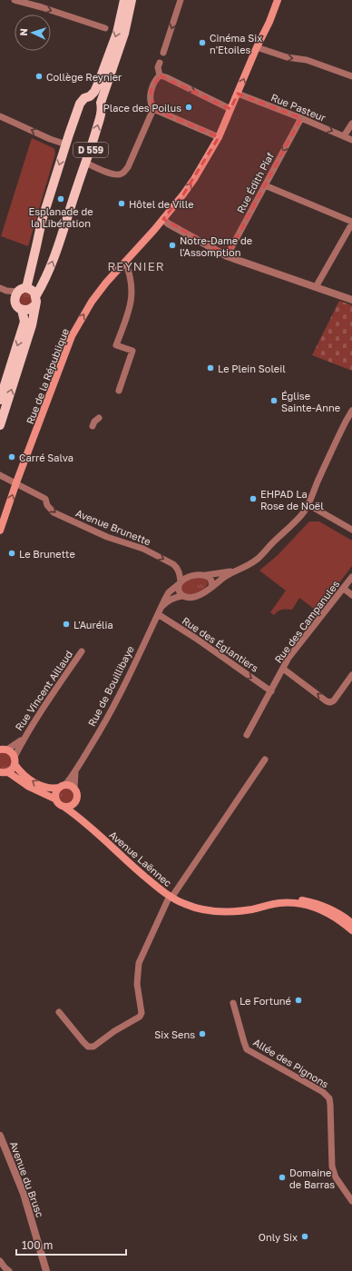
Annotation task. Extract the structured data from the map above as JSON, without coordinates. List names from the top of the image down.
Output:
{
  "streets": {
    "main road": ["D 559", "Rue de la République", "Avenue Laënnec"],
    "street": [
      "Rue Pasteur",
      "Rue Édith Piaf",
      "Avenue Brunette",
      "Rue des Campanules",
      "Rue des Églantiers",
      "Rue de Bouillibaye",
      "Rue Vincent Aillaud",
      "Allée des Pignons",
      "Avenue du Brusc"
    ]
  },
  "crossings": [
    ["Rue Pasteur", "Rue Édith Piaf"],
    ["Rue Pasteur", "Rue de la République"],
    ["Rue de la République", "Avenue Brunette"],
    ["Avenue Brunette", "Rue de Bouillibaye"],
    ["Rue des Campanules", "Rue des Églantiers"],
    ["Rue des Églantiers", "Rue de Bouillibaye"],
    ["Rue de Bouillibaye", "Avenue Laënnec"]
  ],
  "one_way": [
    "Rue Pasteur",
    "Rue Édith Piaf",
    "Avenue Brunette",
    "Rue des Églantiers"
  ],
  "districts": ["REYNIER"],
  "places": [
    "Cinéma Six n'Etoiles",
    "Collège Reynier",
    "Place des Poilus",
    "Esplanade de la Libération",
    "Hôtel de Ville",
    "Notre-Dame de l'Assomption",
    "Le Plein Soleil",
    "Église Sainte-Anne",
    "Carré Salva",
    "EHPAD La Rose de Noël",
    "Le Brunette",
    "L'Aurélia",
    "Le Fortuné",
    "Six Sens",
    "Domaine de Barras",
    "Only Six"
  ],
  "scale_bar": "100 m",
  "north": "left"
}
